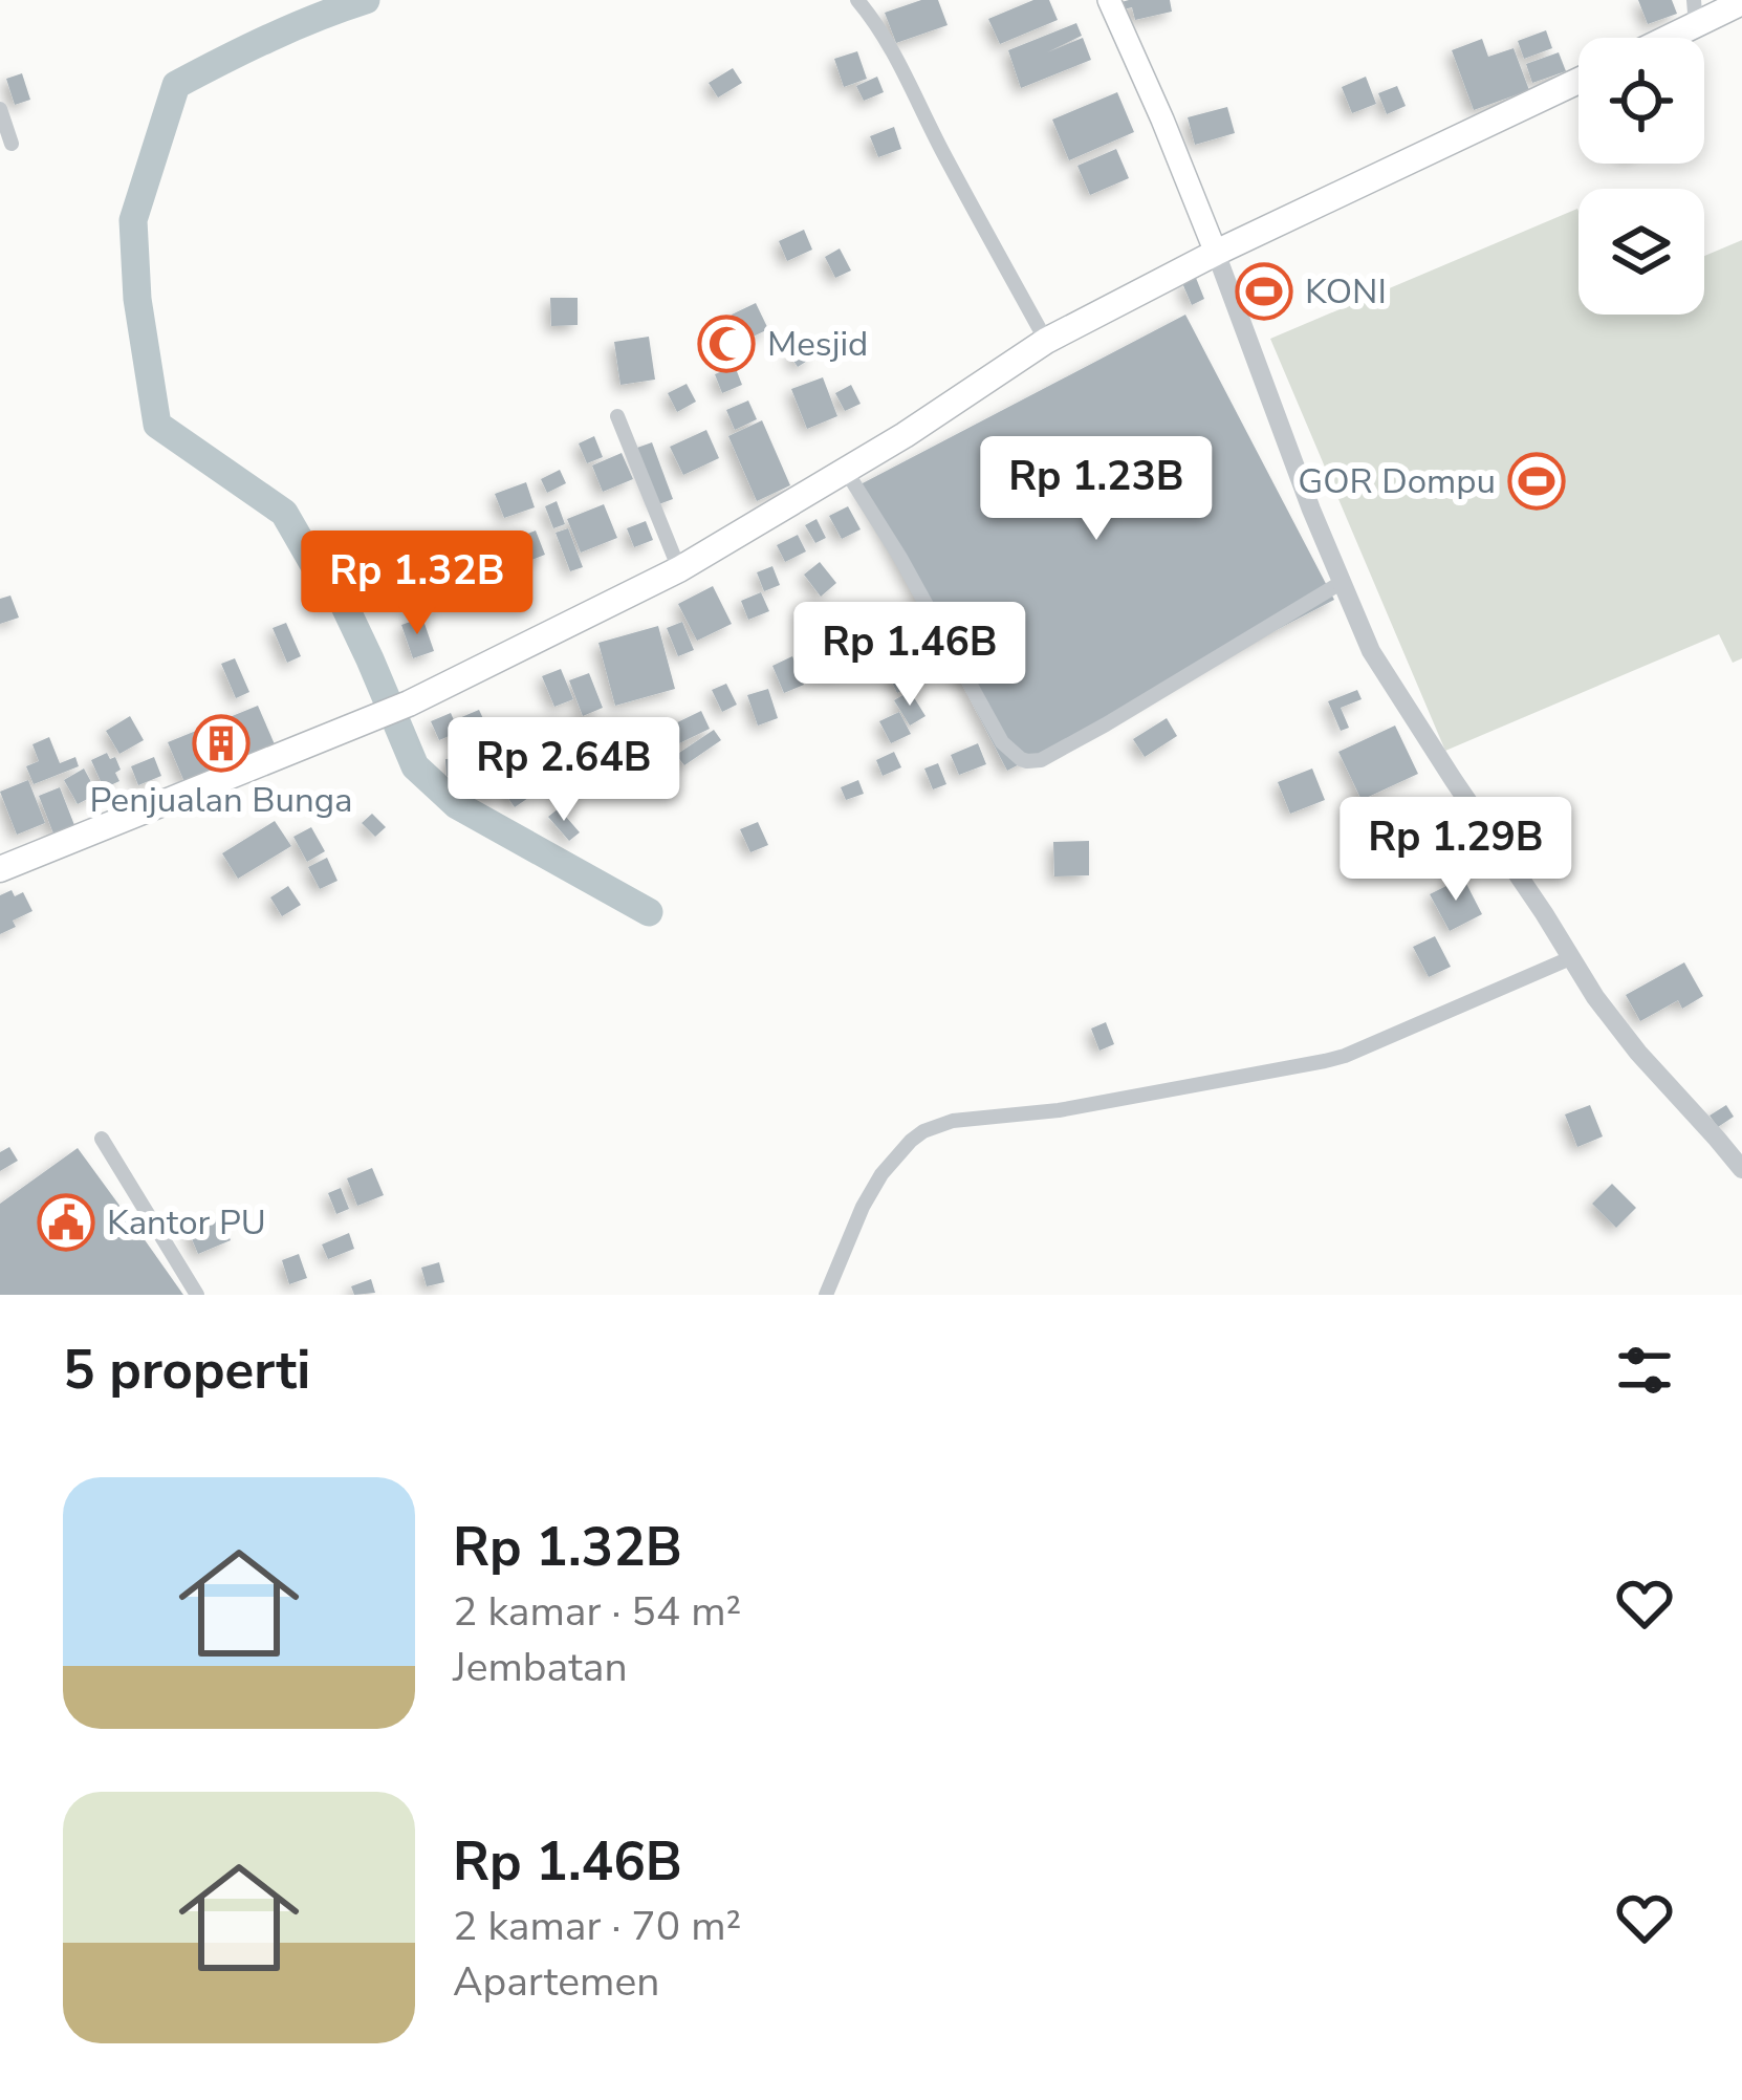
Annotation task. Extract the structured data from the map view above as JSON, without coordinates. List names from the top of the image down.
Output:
{
  "places": {
    "sports": ["KONI", "GOR Dompu"],
    "mosque": ["Mesjid"],
    "building": ["Penjualan Bunga"],
    "public building": ["Kantor PU"]
  },
  "page": {
    "price": [
      "Rp 1.23B",
      "Rp 1.32B",
      "Rp 1.46B",
      "Rp 2.64B",
      "Rp 1.29B"
    ],
    "heading": "5 properti",
    "list": [
      {
        "name": "Rp 1.32B",
        "note": "2 kamar · 54 m² · Jembatan"
      },
      {
        "name": "Rp 1.46B",
        "note": "2 kamar · 70 m² · Apartemen"
      }
    ]
  }
}
